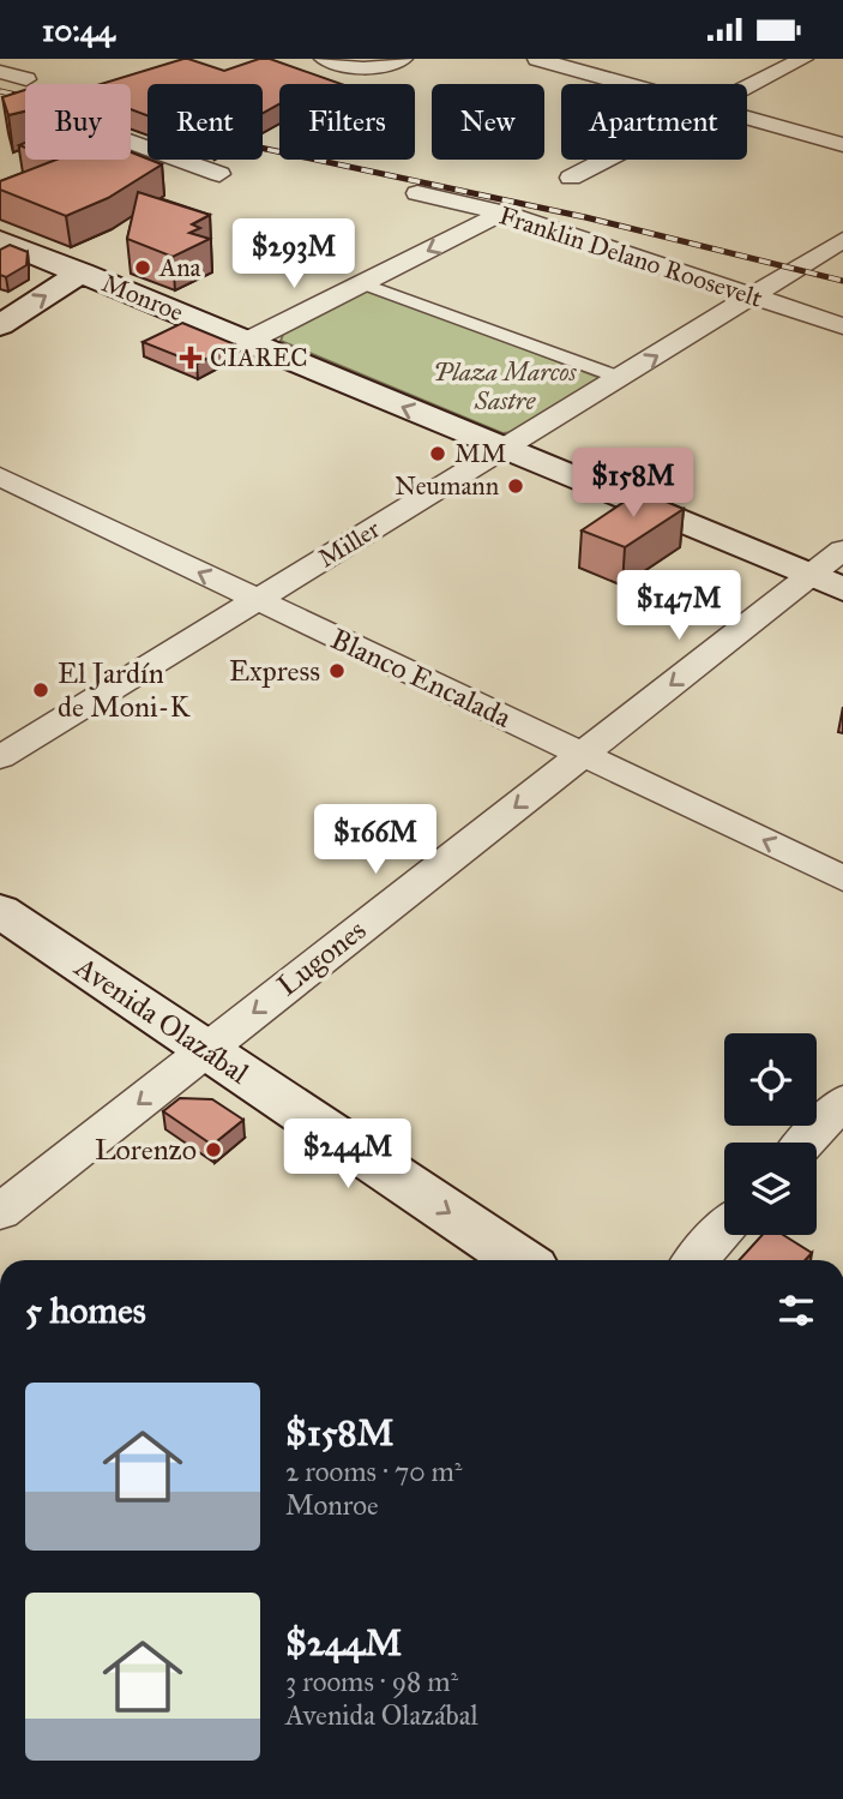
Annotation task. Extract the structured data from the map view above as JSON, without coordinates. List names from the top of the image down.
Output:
{
  "streets": {
    "main road": ["Monroe", "Avenida Olazábal"],
    "street": [
      "Franklin Delano Roosevelt",
      "Miller",
      "Blanco Encalada",
      "Lugones"
    ]
  },
  "crossings": [
    ["Franklin Delano Roosevelt", "Miller"],
    ["Monroe", "Miller"],
    ["Monroe", "Lugones"],
    ["Miller", "Blanco Encalada"],
    ["Blanco Encalada", "Lugones"],
    ["Lugones", "Avenida Olazábal"]
  ],
  "one_way": ["Blanco Encalada", "Lugones", "Avenida Olazábal"],
  "parks": ["Plaza Marcos Sastre"],
  "places": {
    "other": [
      "Ana",
      "MM",
      "Neumann",
      "Express",
      "El Jardín de Moni-K",
      "Lorenzo"
    ],
    "health": ["CIAREC"]
  },
  "page": {
    "status": "10:44",
    "chip": [
      "Buy",
      "Rent",
      "Filters",
      "New",
      "Apartment"
    ],
    "price": [
      "$293M",
      "$158M",
      "$147M",
      "$166M",
      "$244M"
    ],
    "heading": "5 homes",
    "list": [
      {
        "name": "$158M",
        "note": "2 rooms · 70 m² · Monroe"
      },
      {
        "name": "$244M",
        "note": "3 rooms · 98 m² · Avenida Olazábal"
      }
    ]
  }
}
